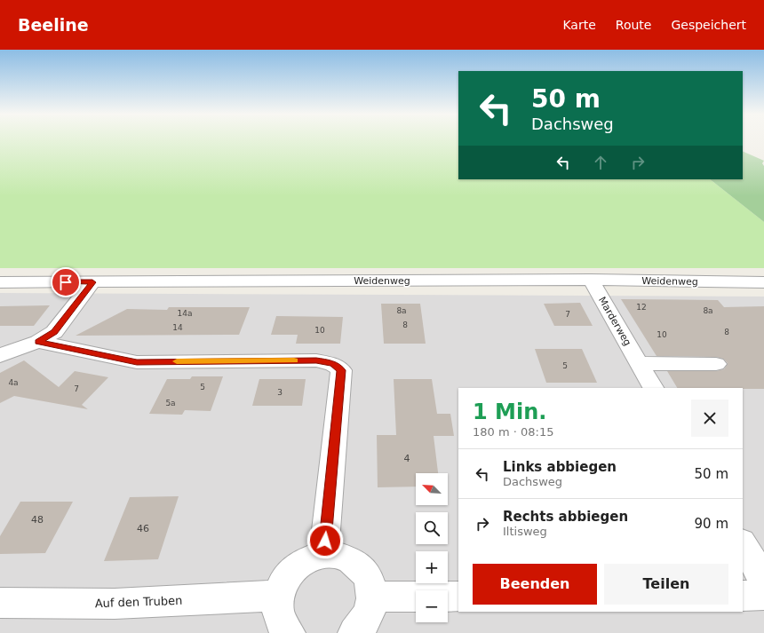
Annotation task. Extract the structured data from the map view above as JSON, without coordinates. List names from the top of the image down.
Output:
{
  "streets": {
    "street": ["Weidenweg", "Marderweg", "Auf den Truben"]
  },
  "crossings": [
    ["Weidenweg", "Marderweg"]
  ],
  "house_numbers": [
    "12",
    "8a",
    "8a",
    "14a",
    "7",
    "8",
    "14",
    "10",
    "8",
    "10",
    "5",
    "4a",
    "5",
    "7",
    "3",
    "5a",
    "4",
    "48",
    "46"
  ],
  "north": "top left",
  "page": {
    "header": "Beeline",
    "nav": ["Karte", "Route", "Gespeichert"],
    "turn": ["50 m", "Dachsweg"],
    "heading": ["1 Min.", "180 m · 08:15"],
    "list": [
      {
        "name": "Links abbiegen",
        "note": "Dachsweg",
        "value": "50 m"
      },
      {
        "name": "Rechts abbiegen",
        "note": "Iltisweg",
        "value": "90 m"
      }
    ],
    "map_buttons": ["+", "−"],
    "buttons": ["Beenden", "Teilen"]
  }
}
